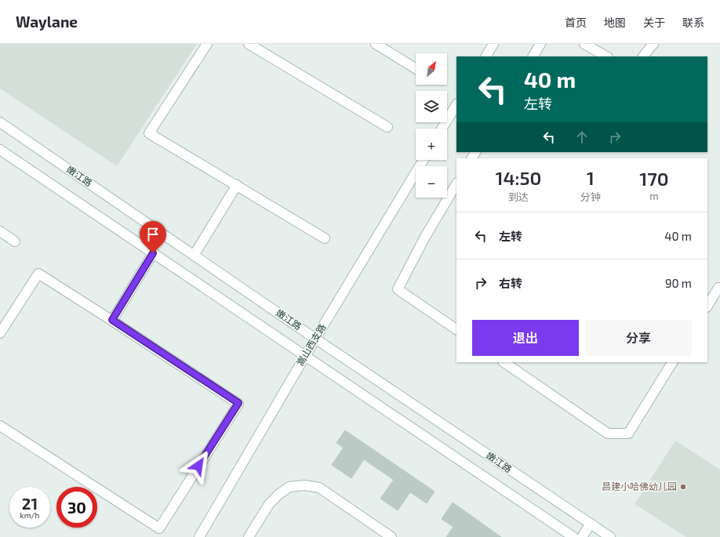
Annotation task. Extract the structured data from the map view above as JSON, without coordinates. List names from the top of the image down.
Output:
{
  "streets": {
    "street": ["嫩江路", "嵩山西支路"]
  },
  "crossings": [
    ["嫩江路", "嵩山西支路"]
  ],
  "places": ["昌建小哈佛幼儿园"],
  "north": "top right",
  "page": {
    "header": "Waylane",
    "nav": [
      "首页",
      "地图",
      "关于",
      "联系"
    ],
    "map_buttons": ["+", "−"],
    "turn": ["40 m", "左转"],
    "eta": [
      "14:50",
      "到达",
      "1",
      "分钟",
      "170",
      "m"
    ],
    "list": [
      {
        "name": "左转",
        "value": "40 m"
      },
      {
        "name": "右转",
        "value": "90 m"
      }
    ],
    "buttons": ["退出", "分享"],
    "speed": "21 km/h",
    "limit": "30"
  }
}
